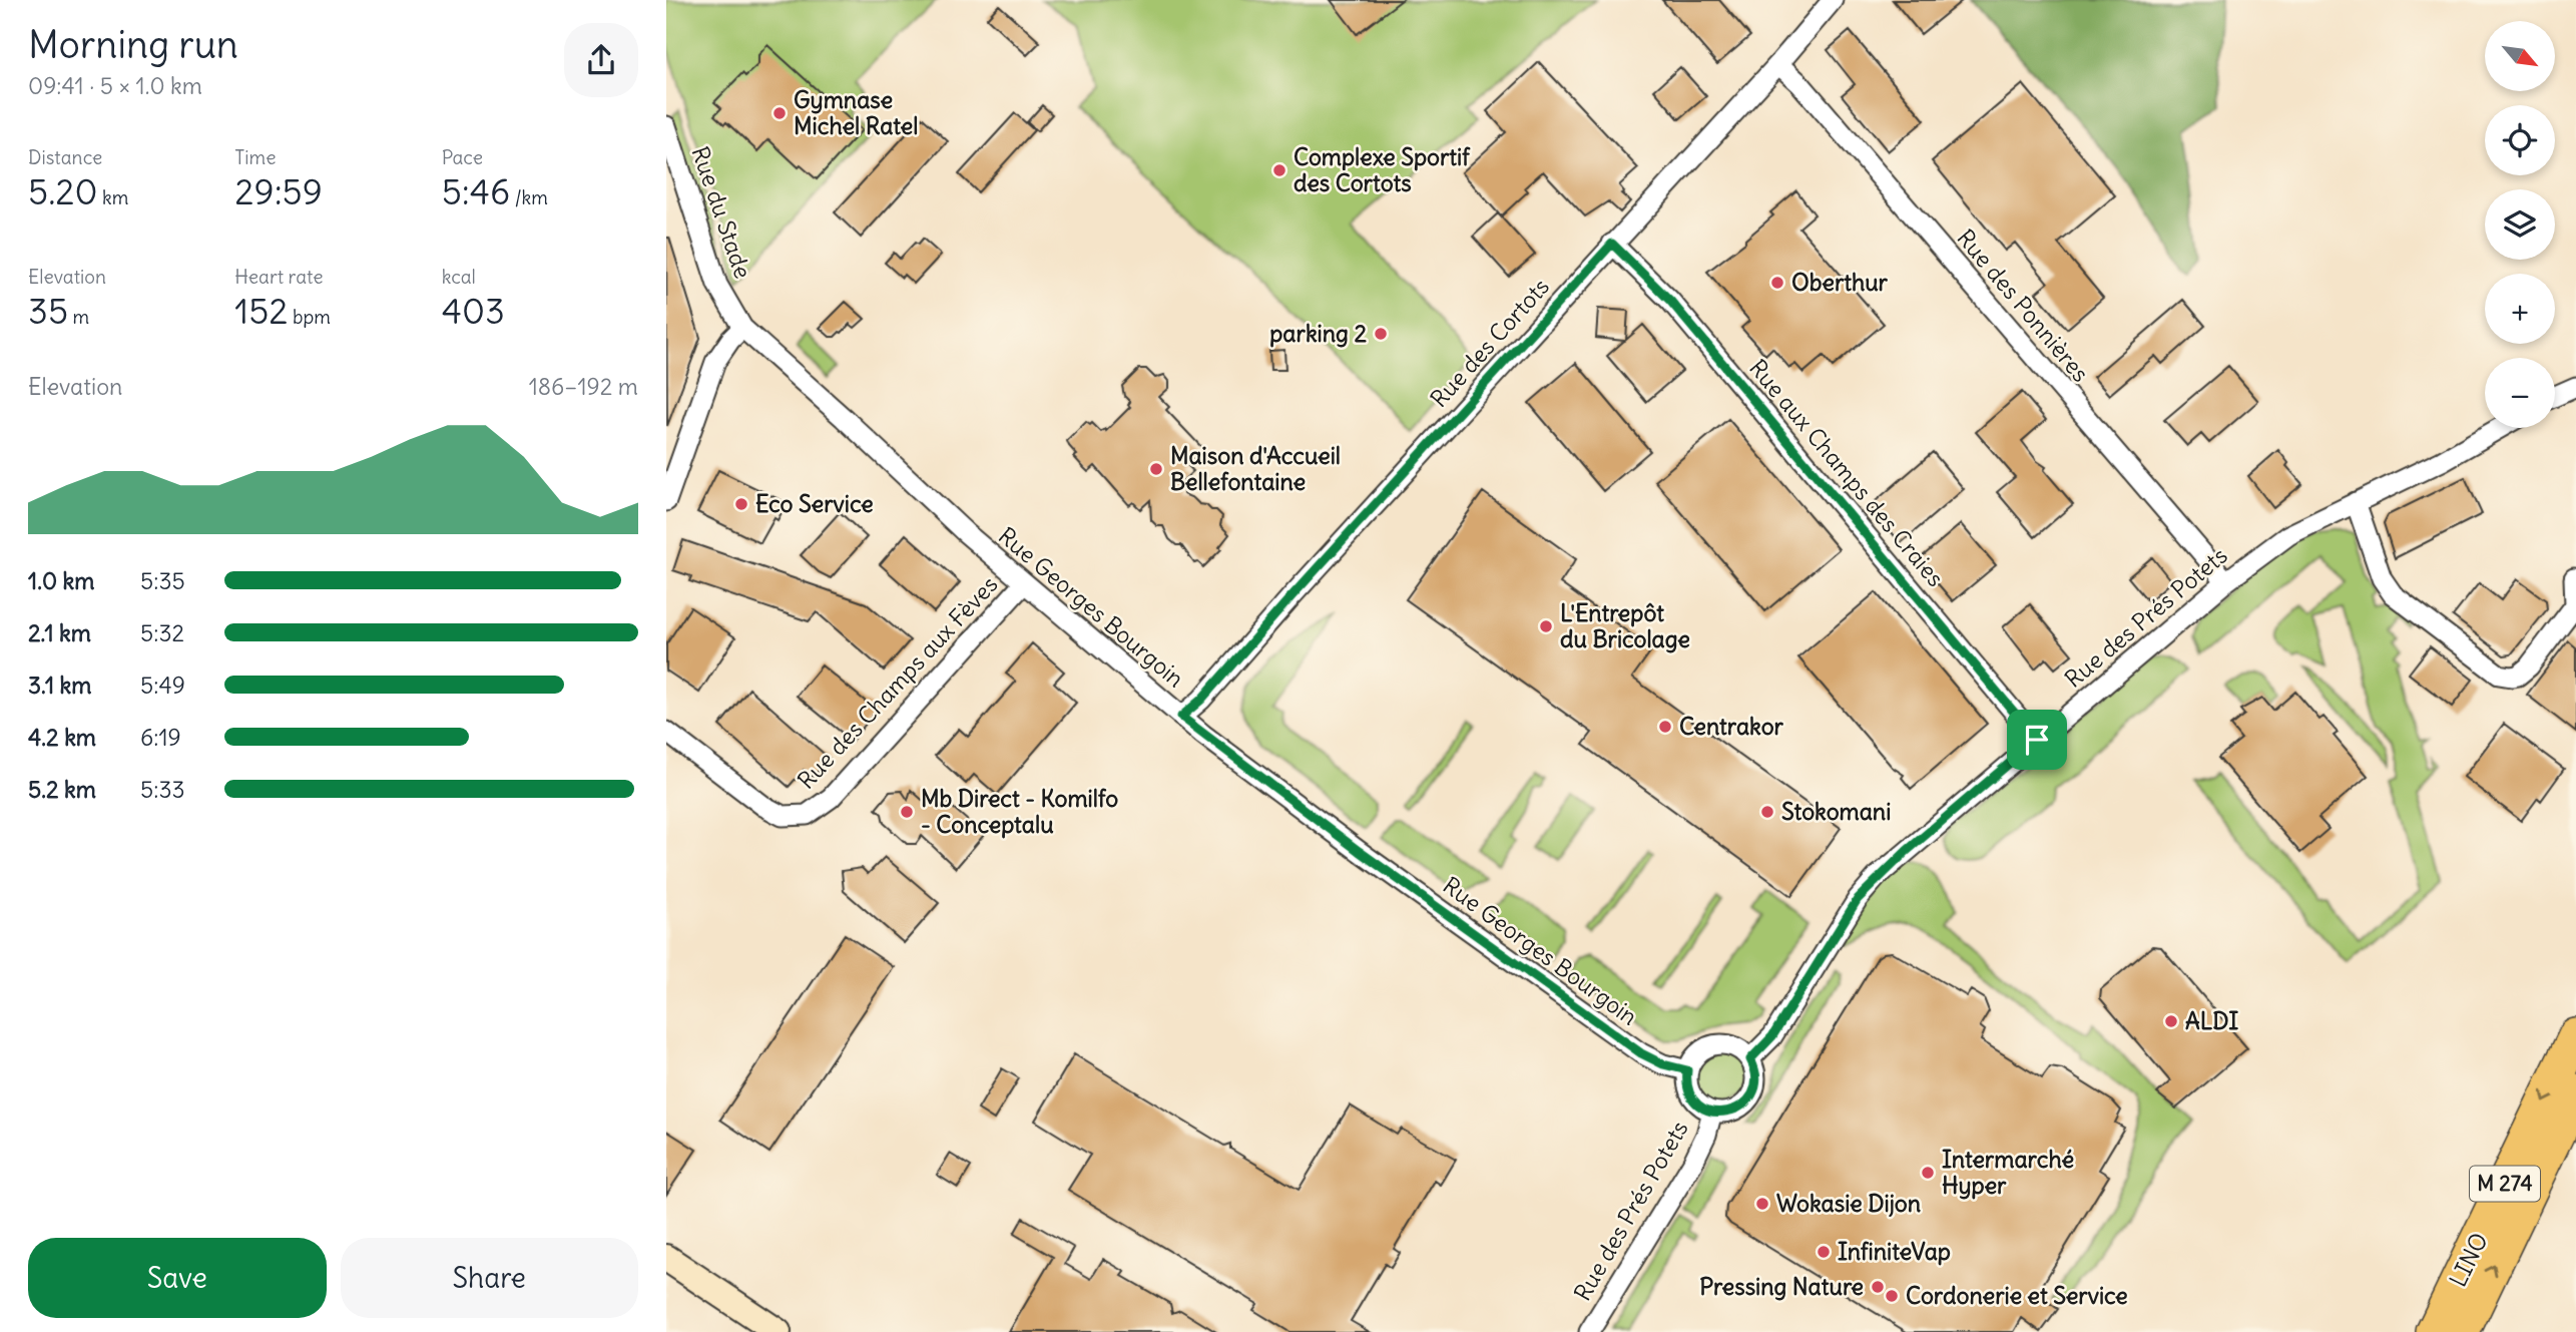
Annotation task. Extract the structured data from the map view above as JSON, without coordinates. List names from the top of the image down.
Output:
{
  "streets": {
    "highway": ["M 274", "LINO"],
    "street": [
      "Rue du Stade",
      "Rue des Ponnières",
      "Rue des Cortots",
      "Rue aux Champs des Craies",
      "Rue Georges Bourgoin",
      "Rue des Prés Potets",
      "Rue des Champs aux Fèves"
    ]
  },
  "crossings": [
    ["Rue du Stade", "Rue Georges Bourgoin"],
    ["Rue des Ponnières", "Rue des Cortots"],
    ["Rue des Ponnières", "Rue des Prés Potets"],
    ["Rue des Cortots", "Rue aux Champs des Craies"],
    ["Rue des Cortots", "Rue Georges Bourgoin"],
    ["Rue aux Champs des Craies", "Rue des Prés Potets"],
    ["Rue Georges Bourgoin", "Rue des Prés Potets"],
    ["Rue Georges Bourgoin", "Rue des Champs aux Fèves"]
  ],
  "places": [
    "Gymnase Michel Ratel",
    "Complexe Sportif des Cortots",
    "Oberthur",
    "parking 2",
    "Maison d'Accueil Bellefontaine",
    "Eco Service",
    "L'Entrepôt du Bricolage",
    "Centrakor",
    "Mb Direct - Komilfo - Conceptalu",
    "Stokomani",
    "ALDI",
    "Intermarché Hyper",
    "Wokasie Dijon",
    "InfiniteVap",
    "Pressing Nature",
    "Cordonerie et Service"
  ],
  "north": "bottom right",
  "page": {
    "heading": ["Morning run", "09:41 · 5 × 1.0 km"],
    "map_buttons": ["+", "−"],
    "stats": [
      ["Distance", "5.20 km"],
      ["Time", "29:59"],
      ["Pace", "5:46 /km"],
      ["Elevation", "35 m"],
      ["Heart rate", "152 bpm"],
      ["kcal", "403"]
    ],
    "chart": ["Elevation", "186–192 m"],
    "list": [
      {
        "name": "1.0 km",
        "note": "5:35"
      },
      {
        "name": "2.1 km",
        "note": "5:32"
      },
      {
        "name": "3.1 km",
        "note": "5:49"
      },
      {
        "name": "4.2 km",
        "note": "6:19"
      },
      {
        "name": "5.2 km",
        "note": "5:33"
      }
    ],
    "buttons": ["Save", "Share"]
  }
}
